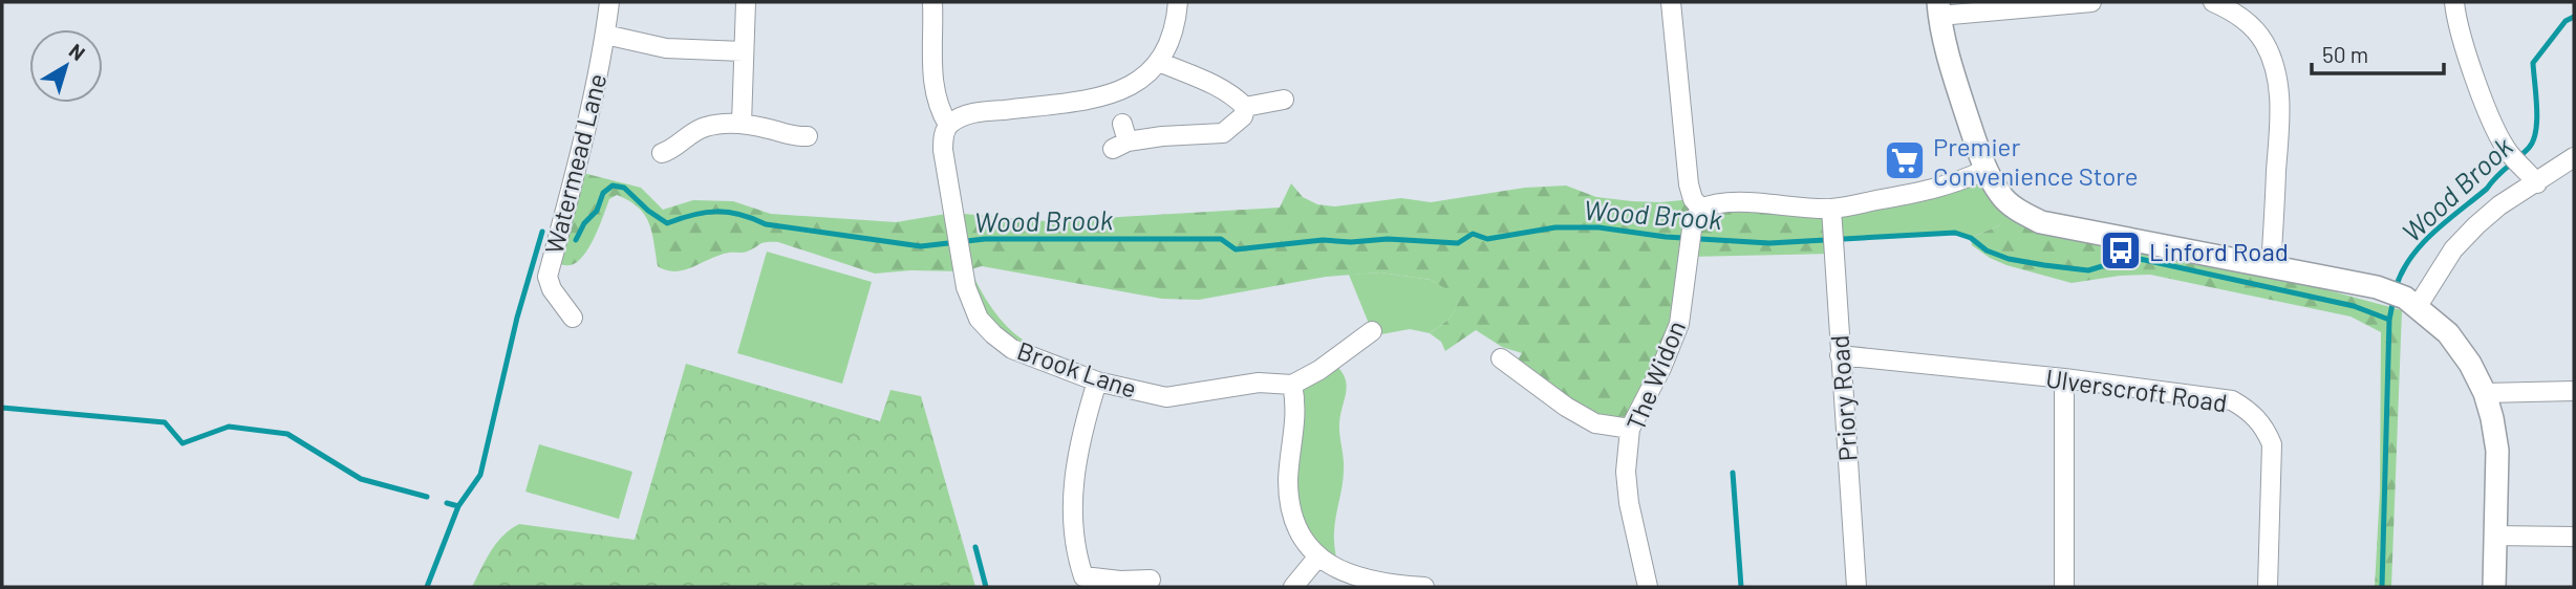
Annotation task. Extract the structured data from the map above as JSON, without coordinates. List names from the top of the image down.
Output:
{
  "streets": {
    "street": [
      "Watermead Lane",
      "Brook Lane",
      "The Widon",
      "Ulverscroft Road",
      "Priory Road"
    ]
  },
  "crossings": [
    ["Ulverscroft Road", "Priory Road"]
  ],
  "water": ["Wood Brook"],
  "places": {
    "supermarket": ["Premier Convenience Store"],
    "bus stop": ["Linford Road"]
  },
  "scale_bar": "50 m",
  "north": "top right"
}
